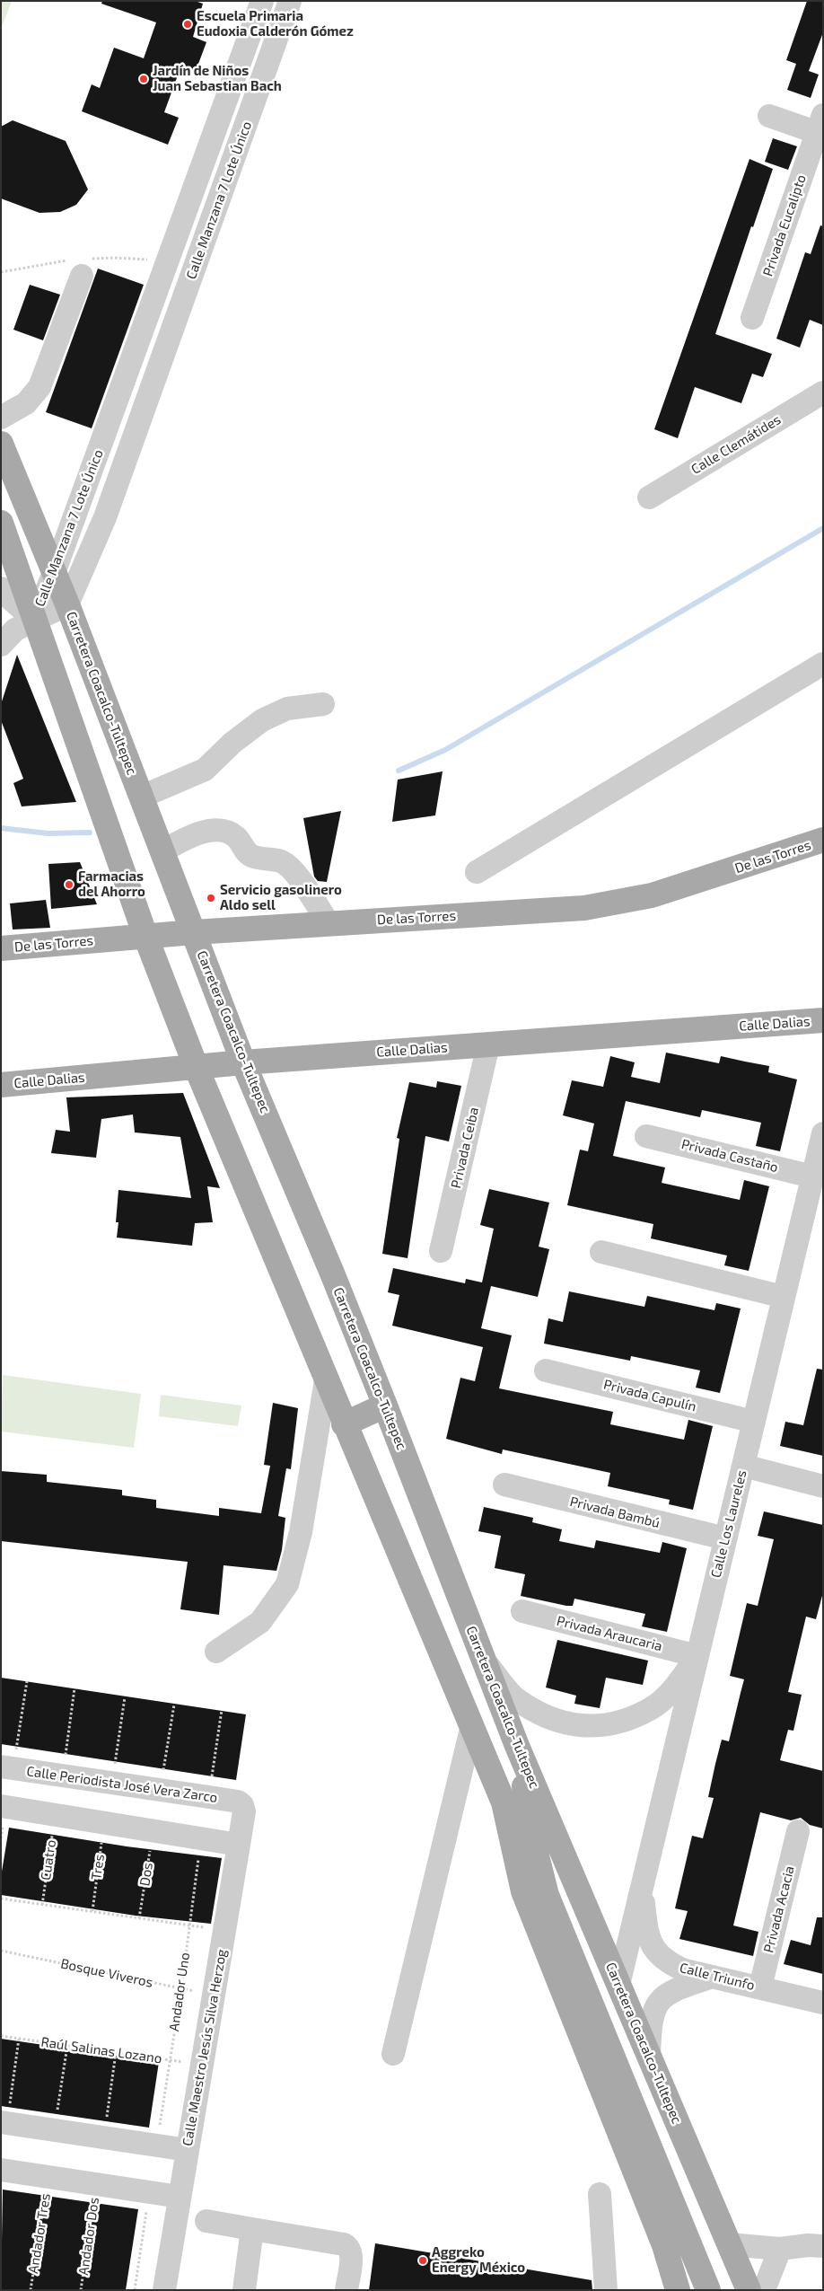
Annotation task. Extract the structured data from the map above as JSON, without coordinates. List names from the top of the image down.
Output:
{
  "streets": {
    "main road": ["Carretera Coacalco-Tultepec", "De las Torres", "Calle Dalias"],
    "street": [
      "Calle Manzana 7 Lote Único",
      "Privada Eucalipto",
      "Calle Clemátides",
      "Privada Ceiba",
      "Privada Castaño",
      "Privada Capulín",
      "Privada Bambú",
      "Calle Los Laureles",
      "Privada Araucaria",
      "Calle Periodista José Vera Zarco",
      "Privada Acacia",
      "Calle Triunfo",
      "Calle Maestro Jesús Silva Herzog"
    ],
    "path": [
      "Cuatro",
      "Tres",
      "Dos",
      "Bosque Viveros",
      "Andador Uno",
      "Raúl Salinas Lozano",
      "Andador Tres",
      "Andador Dos"
    ]
  },
  "crossings": [
    ["Calle Manzana 7 Lote Único", "Carretera Coacalco-Tultepec"],
    ["Carretera Coacalco-Tultepec", "De las Torres"],
    ["Carretera Coacalco-Tultepec", "Calle Dalias"],
    ["Carretera Coacalco-Tultepec", "Calle Los Laureles"],
    ["Carretera Coacalco-Tultepec", "Calle Triunfo"],
    ["Calle Dalias", "Privada Ceiba"],
    ["Privada Castaño", "Calle Los Laureles"],
    ["Privada Capulín", "Calle Los Laureles"],
    ["Privada Bambú", "Calle Los Laureles"],
    ["Calle Los Laureles", "Privada Araucaria"],
    ["Calle Los Laureles", "Calle Triunfo"],
    ["Privada Araucaria", "Calle Triunfo"],
    ["Calle Periodista José Vera Zarco", "Calle Maestro Jesús Silva Herzog"],
    ["Privada Acacia", "Calle Triunfo"],
    ["Bosque Viveros", "Andador Uno"],
    ["Bosque Viveros", "Calle Maestro Jesús Silva Herzog"],
    ["Andador Uno", "Raúl Salinas Lozano"],
    ["Calle Maestro Jesús Silva Herzog", "Raúl Salinas Lozano"]
  ],
  "places": [
    "Escuela Primaria Eudoxia Calderón Gómez",
    "Jardín de Niños Juan Sebastian Bach",
    "Farmacias del Ahorro",
    "Servicio gasolinero Aldo sell",
    "Aggreko Energy México"
  ]
}
